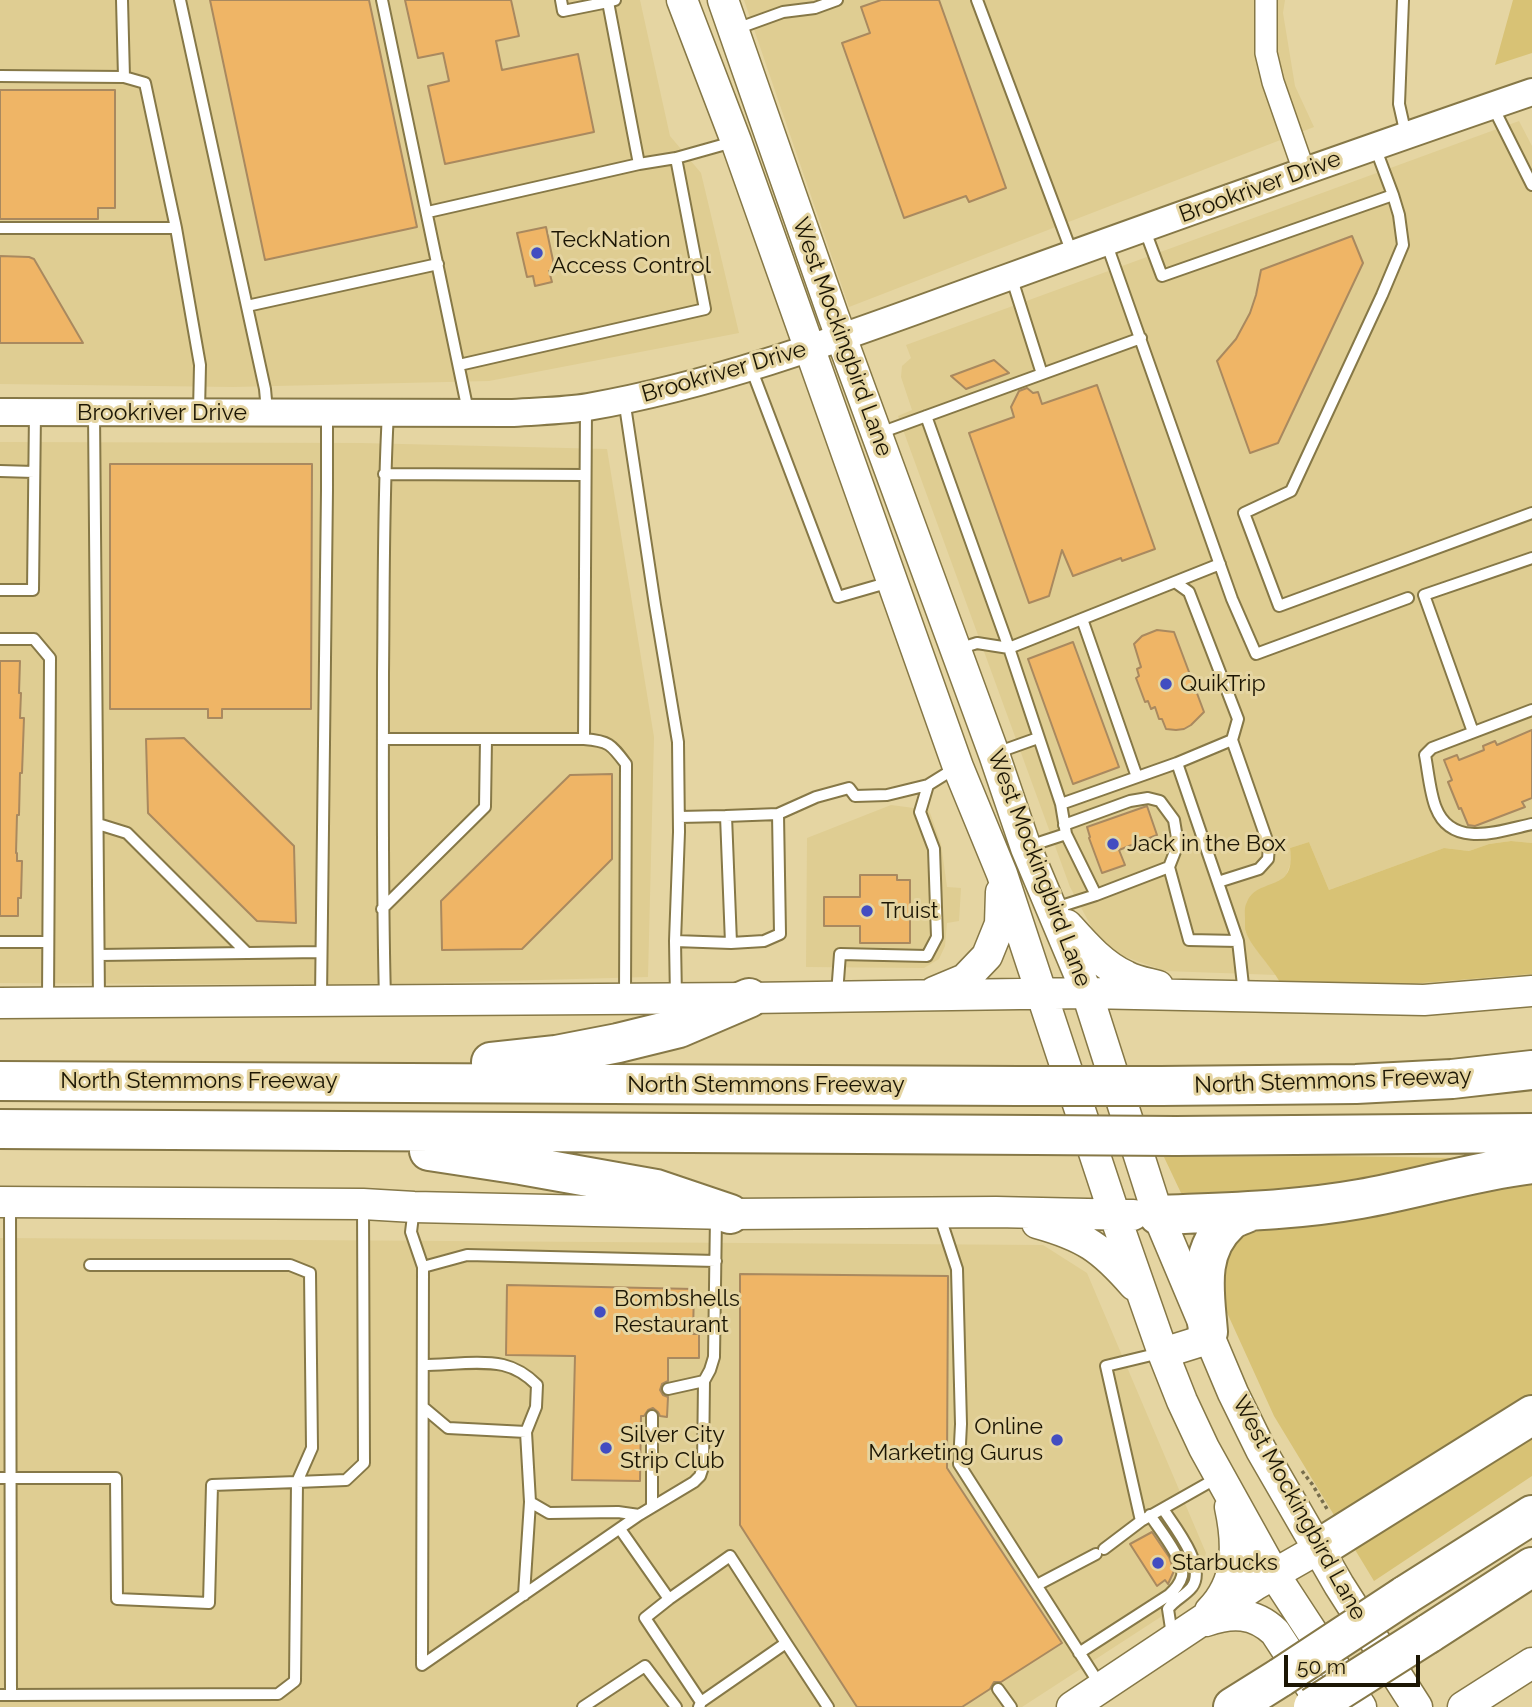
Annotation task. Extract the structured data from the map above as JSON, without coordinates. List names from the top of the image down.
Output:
{
  "streets": {
    "highway": ["North Stemmons Freeway"],
    "main road": ["West Mockingbird Lane"],
    "street": ["Brookriver Drive"]
  },
  "crossings": [
    ["Brookriver Drive", "West Mockingbird Lane"]
  ],
  "places": [
    "TeckNation Access Control",
    "QuikTrip",
    "Jack in the Box",
    "Truist",
    "Bombshells Restaurant",
    "Online Marketing Gurus",
    "Silver City Strip Club",
    "Starbucks"
  ],
  "scale_bar": "50 m"
}
